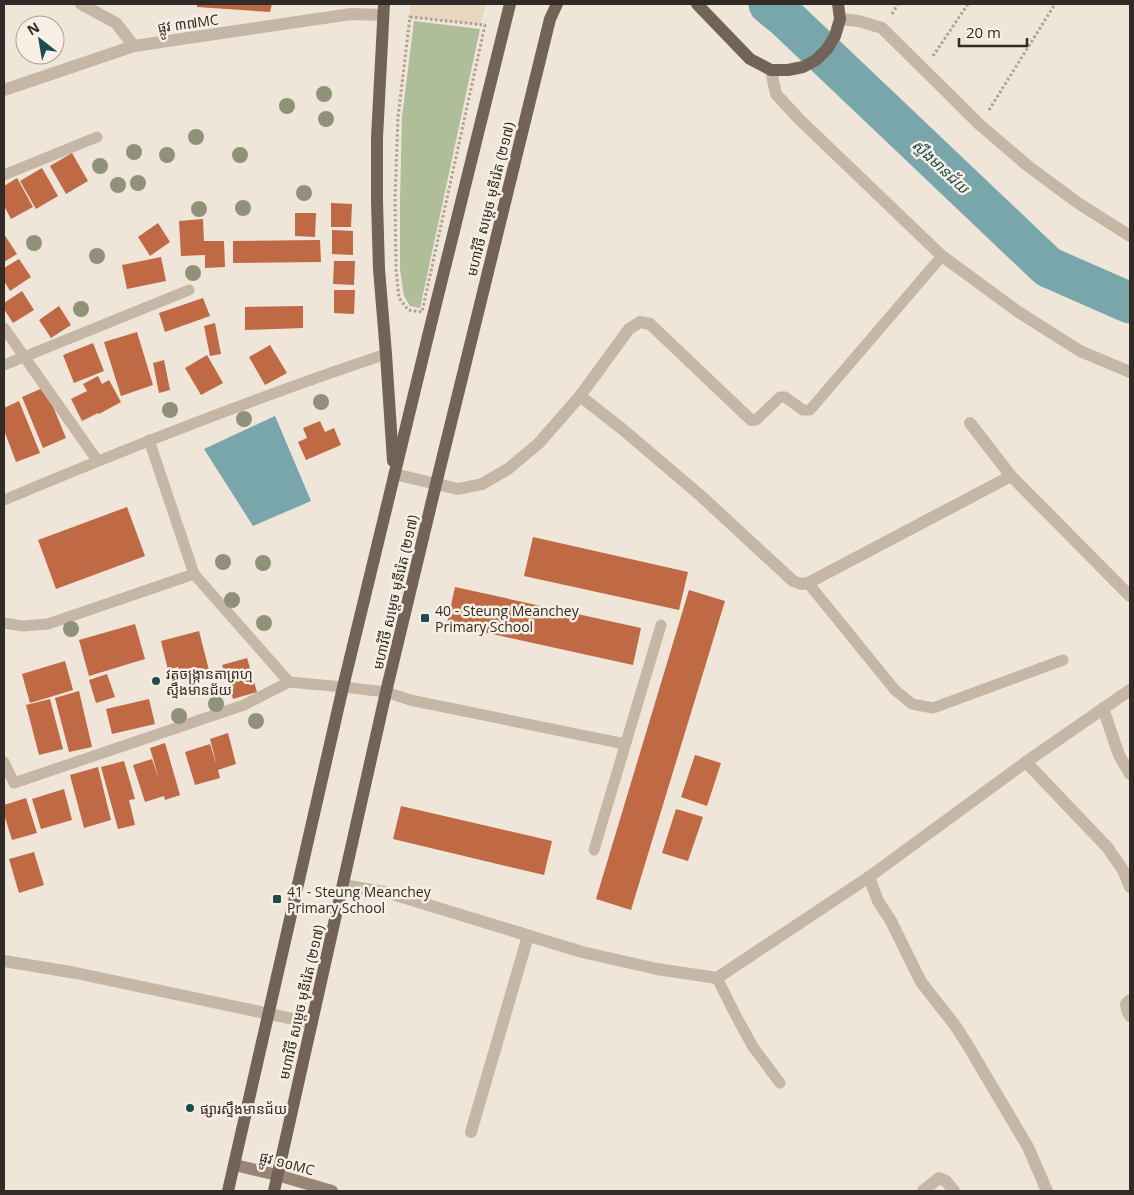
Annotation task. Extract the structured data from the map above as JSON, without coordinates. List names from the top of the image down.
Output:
{
  "streets": {
    "main road": ["មហាវិថី សម្តេច មុនីរ៉េត (២១៧)"],
    "street": ["ផ្លូវ ៣៧MC", "ផ្លូវ ១០MC"]
  },
  "crossings": [
    ["មហាវិថី សម្តេច មុនីរ៉េត (២១៧)", "ផ្លូវ ១០MC"]
  ],
  "water": ["ស្ទឹងមានជ័យ"],
  "places": {
    "transit": ["40 - Steung Meanchey Primary School", "41 - Steung Meanchey Primary School"],
    "other": ["វត្តចង្ក្រានតាព្រហ្ម ស្ទឹងមានជ័យ", "ផ្សារស្ទឹងមានជ័យ"]
  },
  "scale_bar": "20 m",
  "north": "top left"
}
